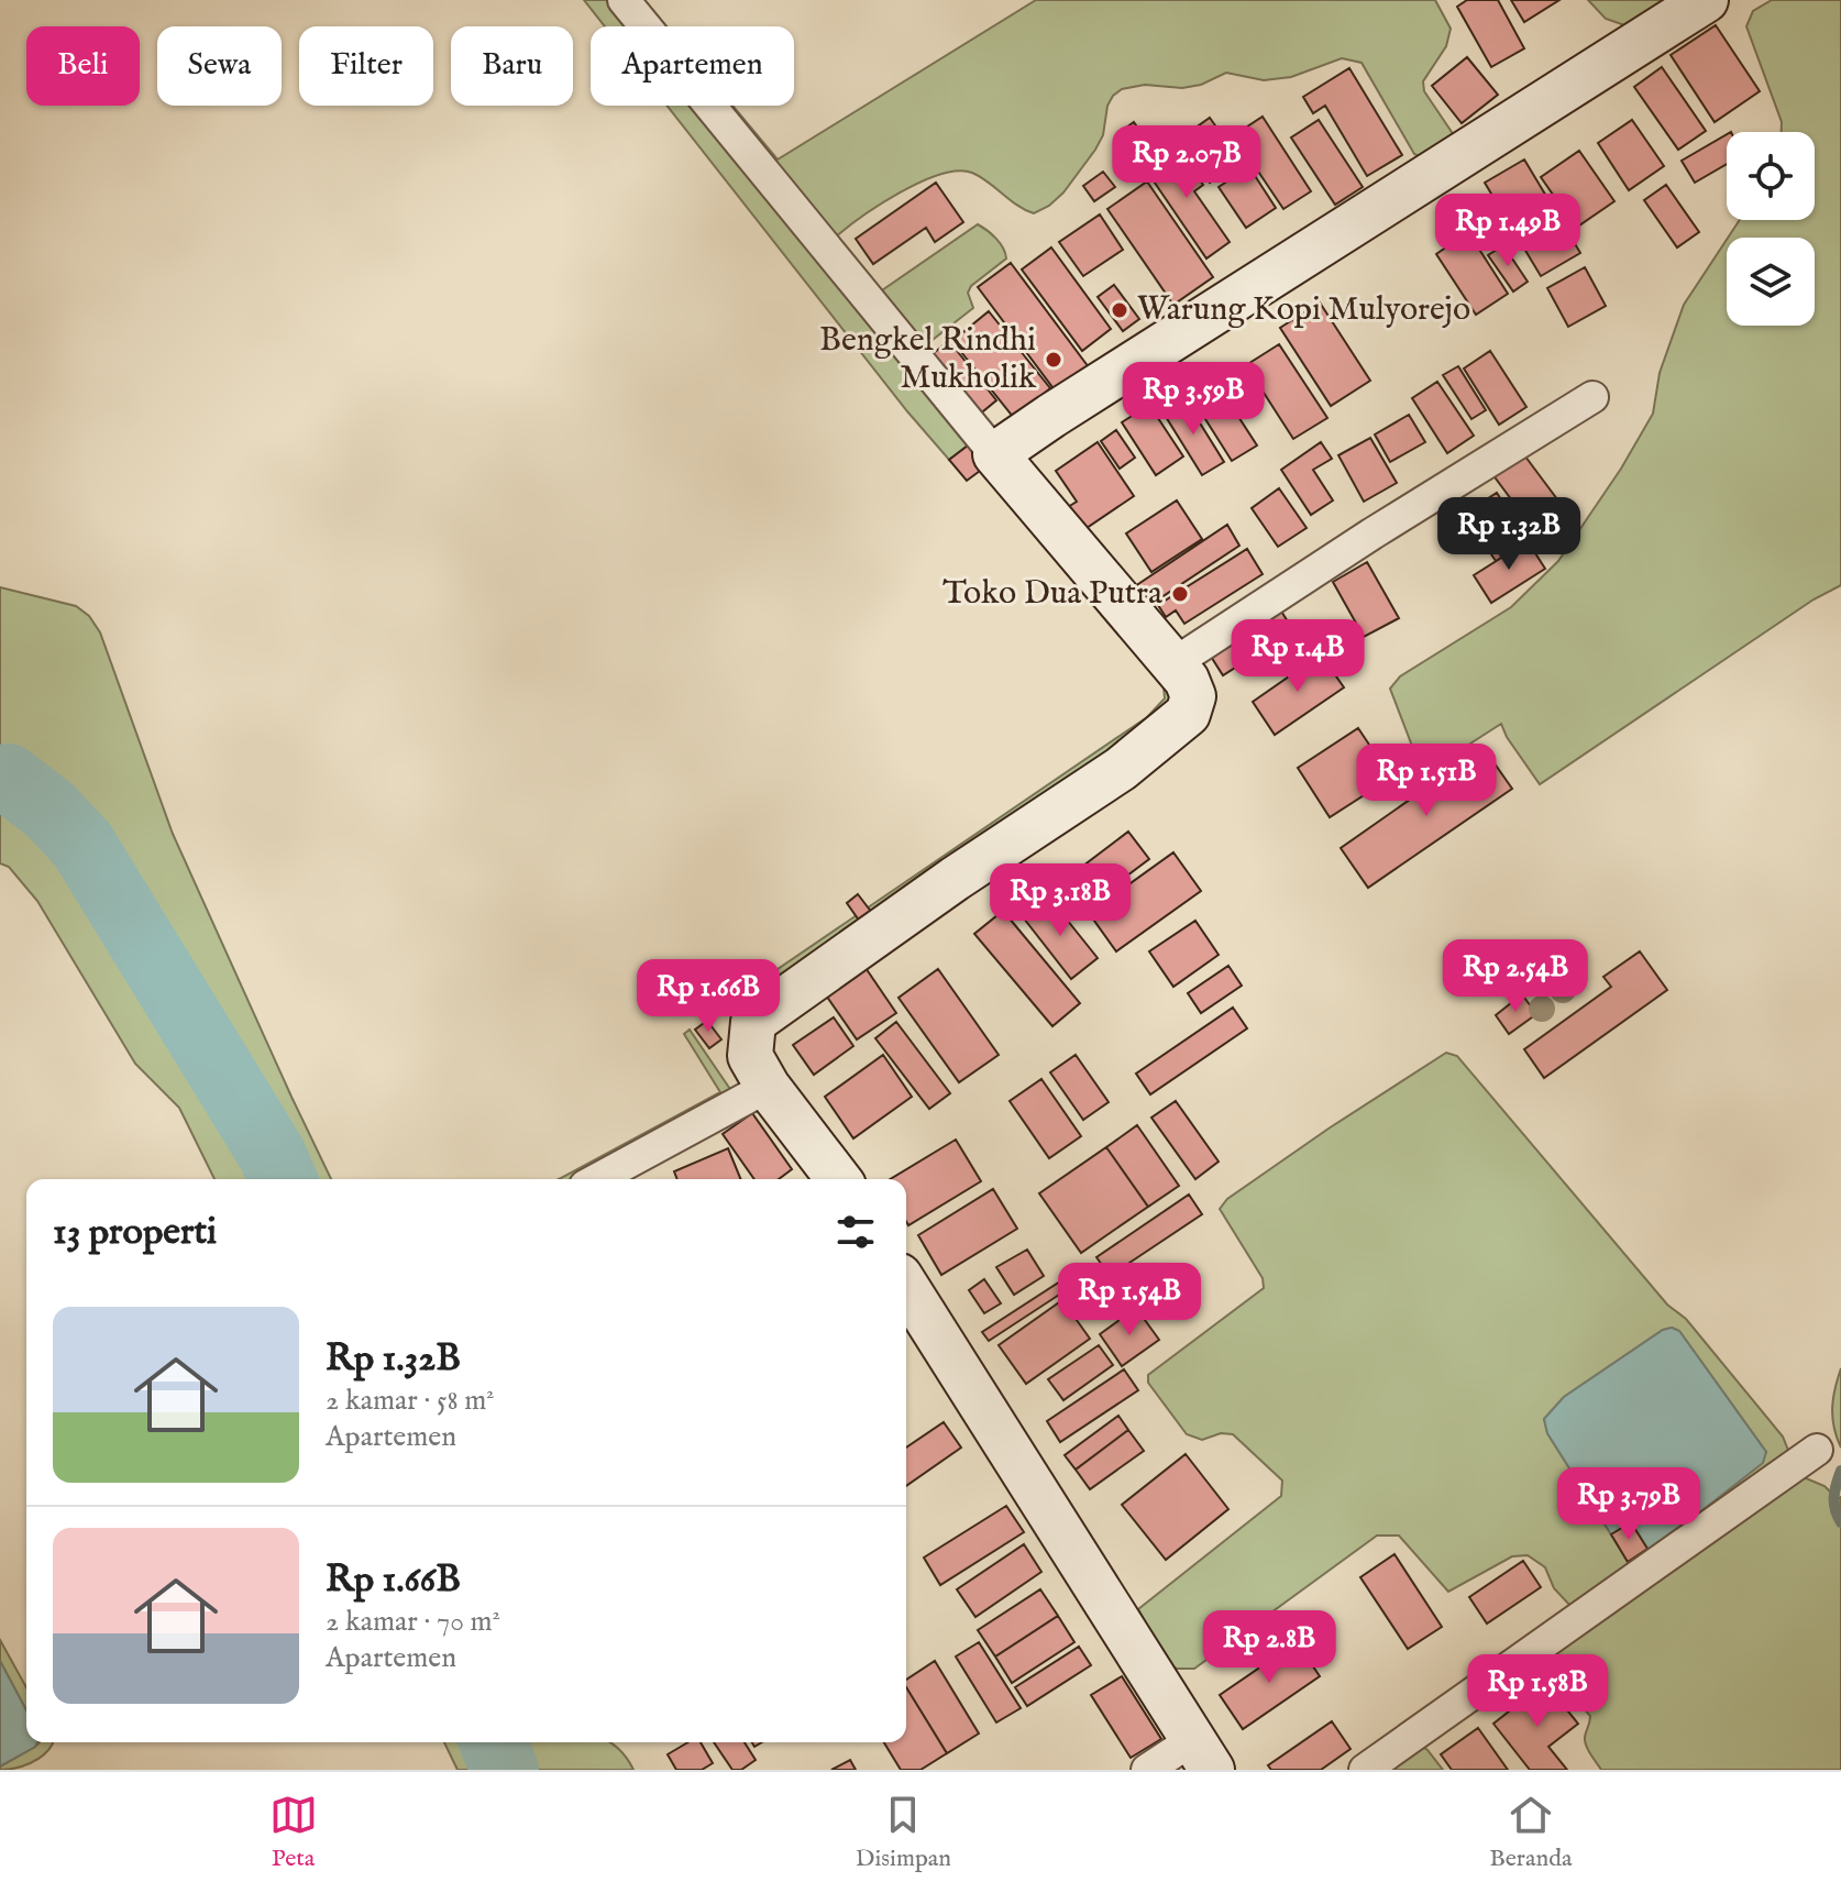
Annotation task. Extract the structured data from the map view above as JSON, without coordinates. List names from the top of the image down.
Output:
{
  "places": ["Warung Kopi Mulyorejo", "Bengkel Rindhi Mukholik", "Toko Dua Putra"],
  "page": {
    "chip": [
      "Beli",
      "Sewa",
      "Filter",
      "Baru",
      "Apartemen"
    ],
    "price": [
      "Rp 2.07B",
      "Rp 1.49B",
      "Rp 3.59B",
      "Rp 1.32B",
      "Rp 1.4B",
      "Rp 1.51B",
      "Rp 3.18B",
      "Rp 2.54B",
      "Rp 1.66B",
      "Rp 1.54B",
      "Rp 3.79B",
      "Rp 2.8B",
      "Rp 1.58B"
    ],
    "heading": "13 properti",
    "list": [
      {
        "name": "Rp 1.32B",
        "note": "2 kamar · 58 m² · Apartemen"
      },
      {
        "name": "Rp 1.66B",
        "note": "2 kamar · 70 m² · Apartemen"
      }
    ],
    "tabs": ["Peta", "Disimpan", "Beranda"]
  }
}
